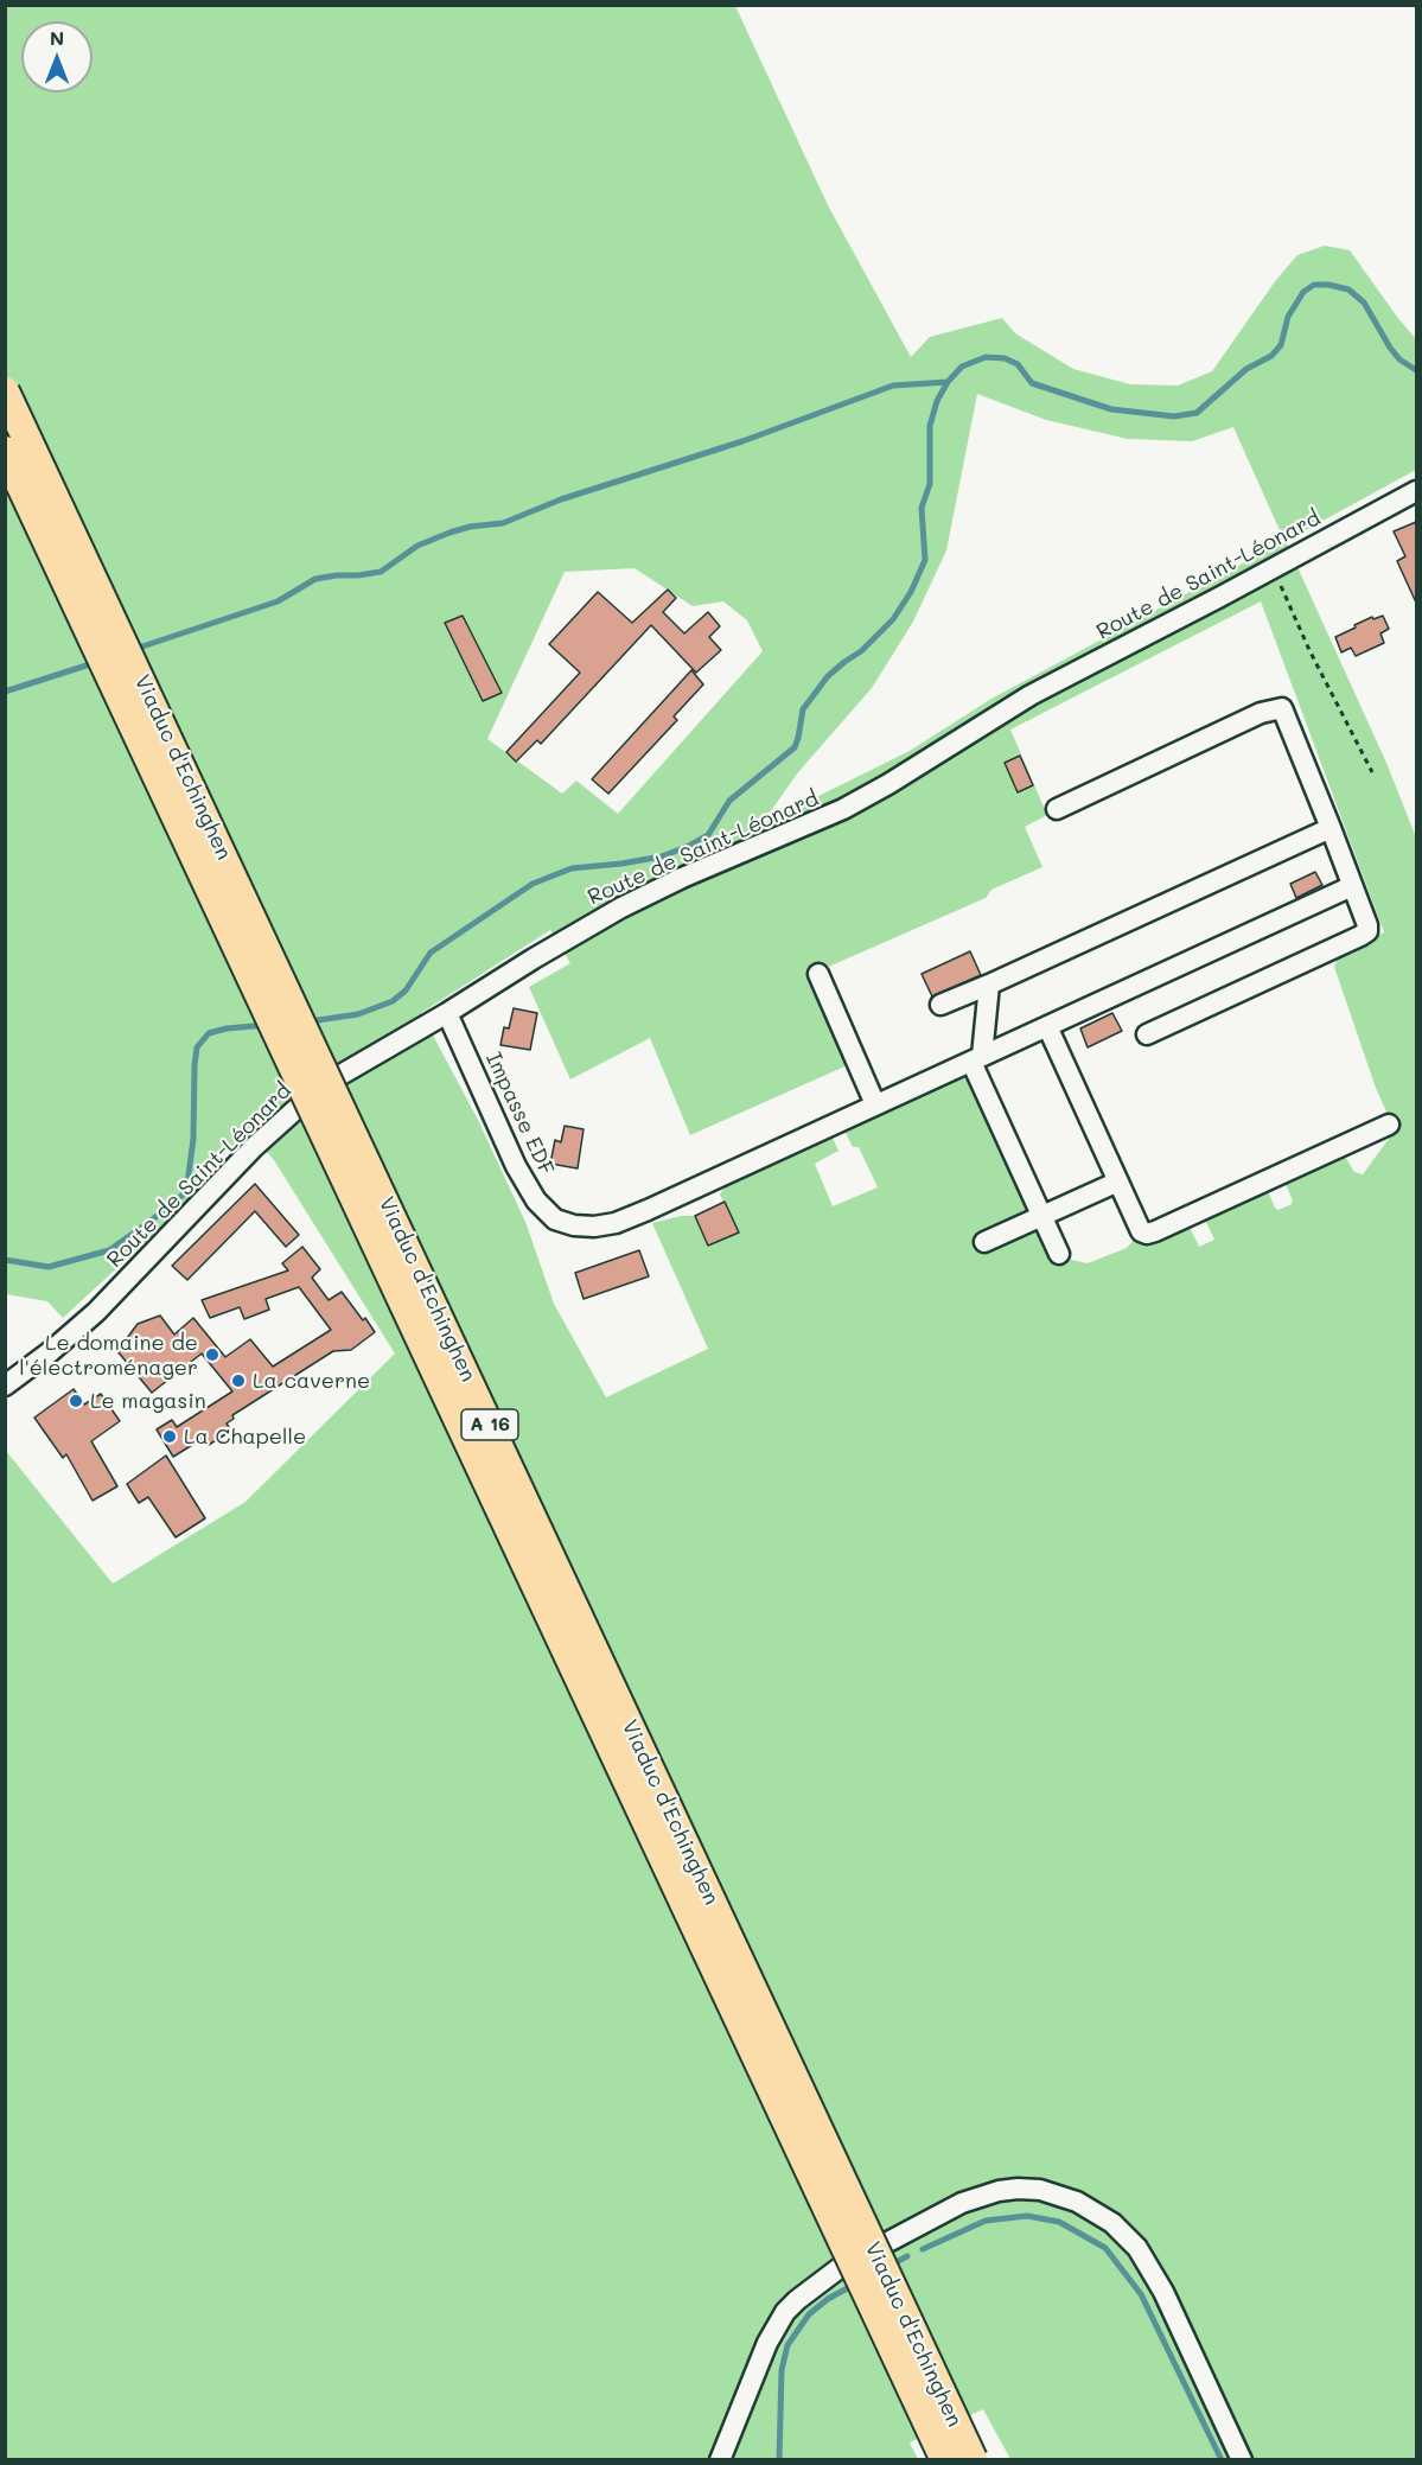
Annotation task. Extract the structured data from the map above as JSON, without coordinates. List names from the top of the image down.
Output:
{
  "streets": {
    "highway": ["Viaduc d'Echinghen", "A 16"],
    "street": ["Route de Saint-Léonard", "Impasse EDF"]
  },
  "crossings": [
    ["Route de Saint-Léonard", "Impasse EDF"]
  ],
  "places": [
    "Le domaine de l'électroménager",
    "La caverne",
    "Le magasin",
    "La Chapelle"
  ],
  "north": "top"
}
